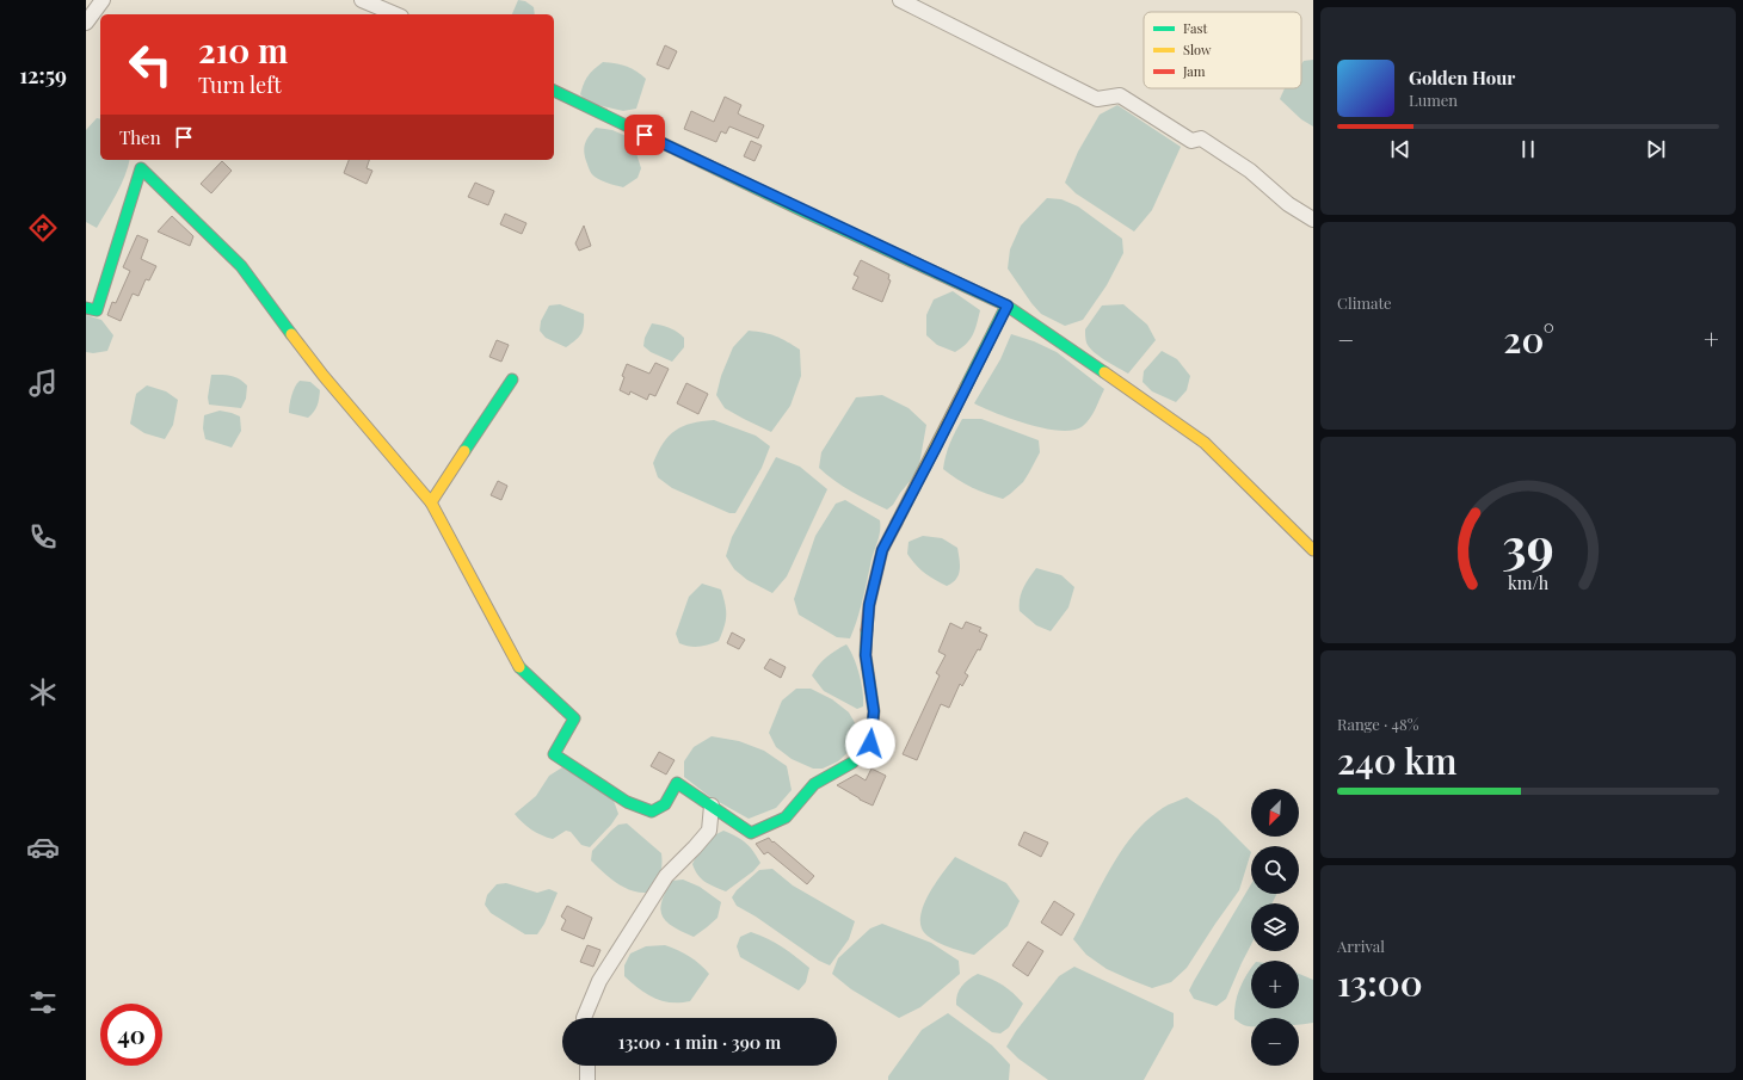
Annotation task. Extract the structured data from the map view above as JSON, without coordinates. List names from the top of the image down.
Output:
{
  "legend": ["Fast", "Slow", "Jam"],
  "north": "bottom left",
  "page": {
    "tabs": "12:59",
    "turn": ["210 m", "Turn left"],
    "song": ["Golden Hour", "Lumen"],
    "then": "Then",
    "tile": [
      "Climate",
      ["Range · 48%", "240 km"],
      ["Arrival", "13:00"]
    ],
    "heat": ["−", "20°", "+"],
    "map_buttons": ["+", "−"],
    "limit": "40",
    "trip": "13:00 · 1 min · 390 m",
    "gauge": ["39", "km/h"]
  }
}
